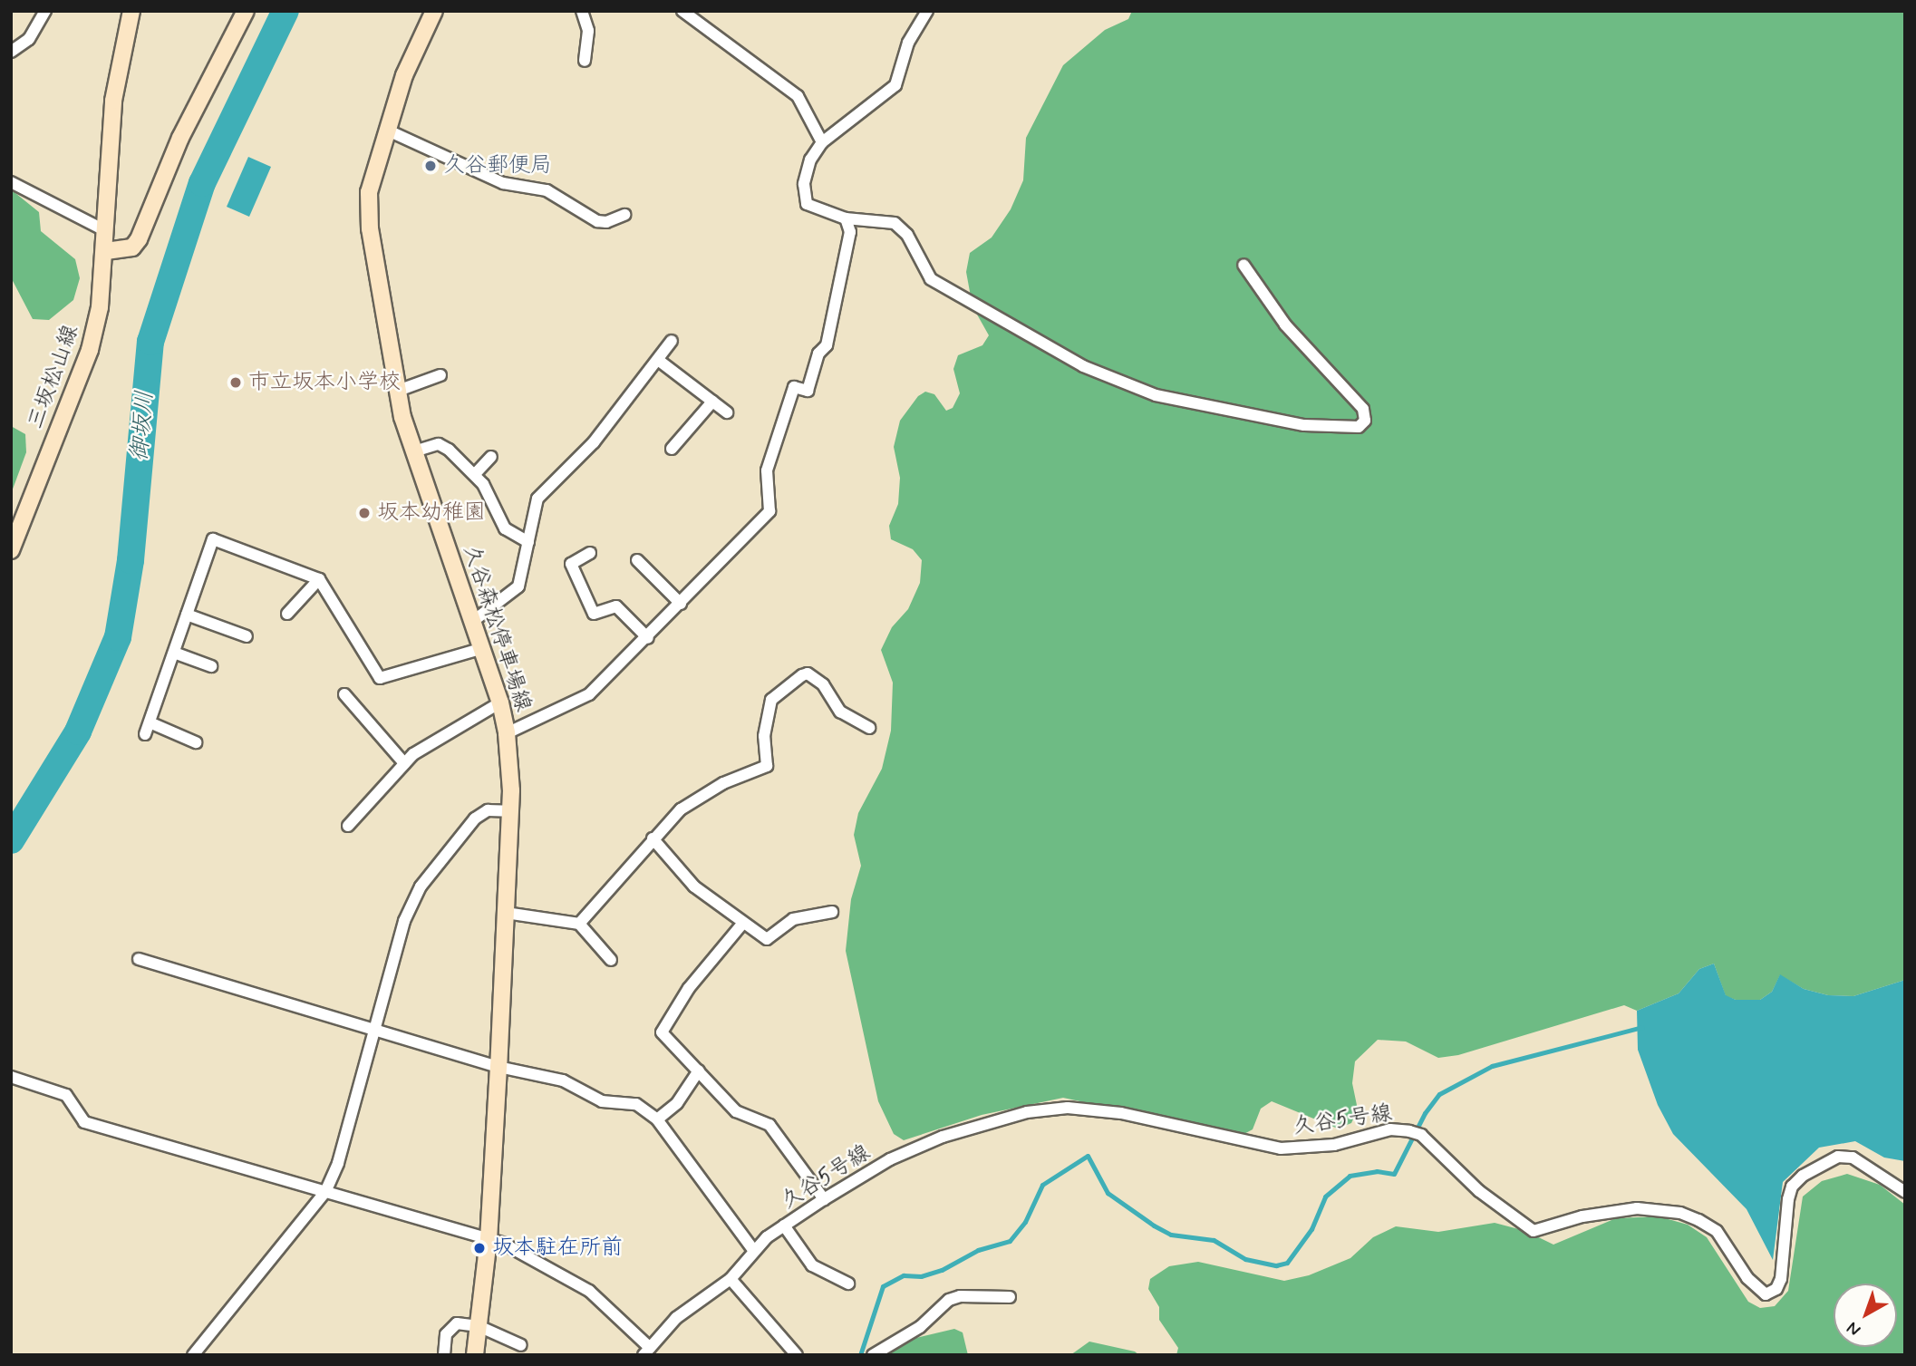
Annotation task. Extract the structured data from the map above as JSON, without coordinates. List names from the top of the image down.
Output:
{
  "streets": {
    "main road": ["三坂松山線", "久谷森松停車場線"],
    "street": ["久谷5号線"]
  },
  "water": ["御坂川"],
  "places": [
    "久谷郵便局",
    "市立坂本小学校",
    "坂本幼稚園",
    "坂本駐在所前"
  ],
  "north": "bottom left"
}
